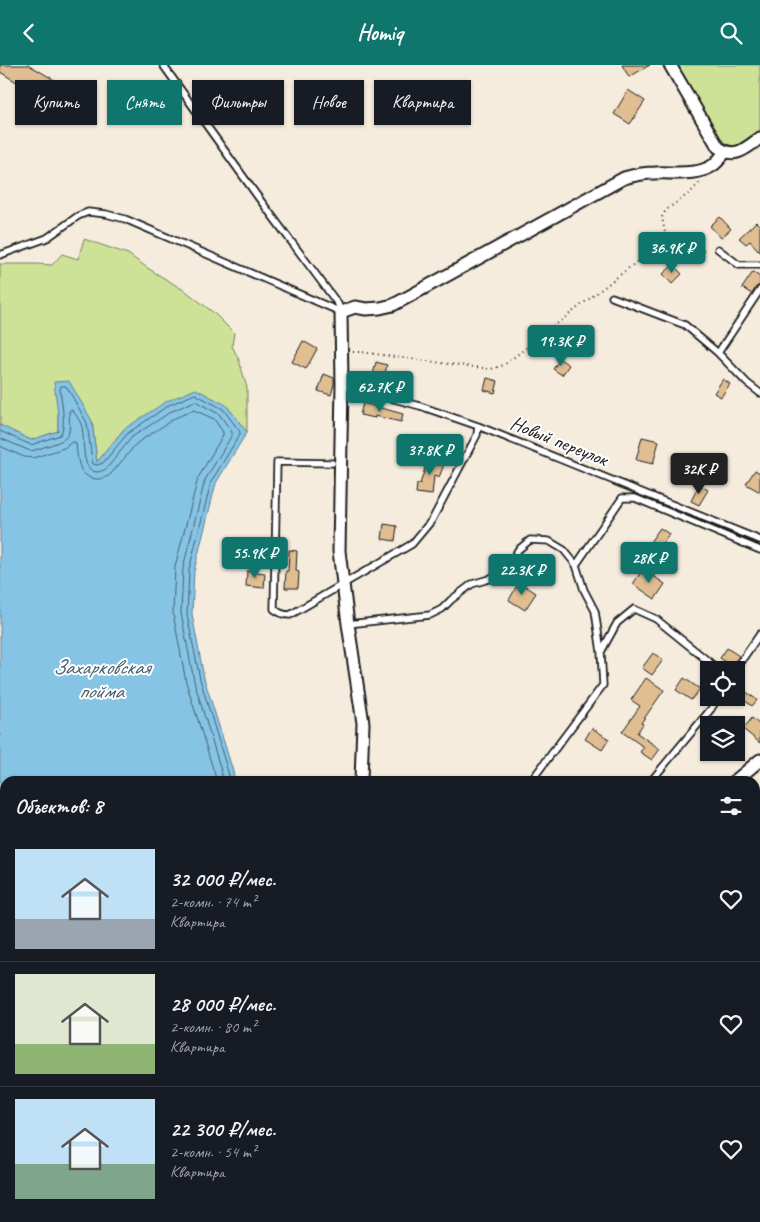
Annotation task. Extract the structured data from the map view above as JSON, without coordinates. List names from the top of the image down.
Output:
{
  "streets": {
    "lane": ["Новый переулок"]
  },
  "water": ["Захарковская пойма"],
  "page": {
    "header": "Homiq",
    "chip": [
      "Купить",
      "Снять",
      "Фильтры",
      "Новое",
      "Квартира"
    ],
    "price": [
      "36.9K ₽",
      "19.3K ₽",
      "62.7K ₽",
      "37.8K ₽",
      "32K ₽",
      "55.9K ₽",
      "28K ₽",
      "22.3K ₽"
    ],
    "heading": "Объектов: 8",
    "list": [
      {
        "name": "32 000 ₽/мес.",
        "note": "2-комн. · 74 m² · Квартира"
      },
      {
        "name": "28 000 ₽/мес.",
        "note": "2-комн. · 80 m² · Квартира"
      },
      {
        "name": "22 300 ₽/мес.",
        "note": "2-комн. · 54 m² · Квартира"
      }
    ]
  }
}
